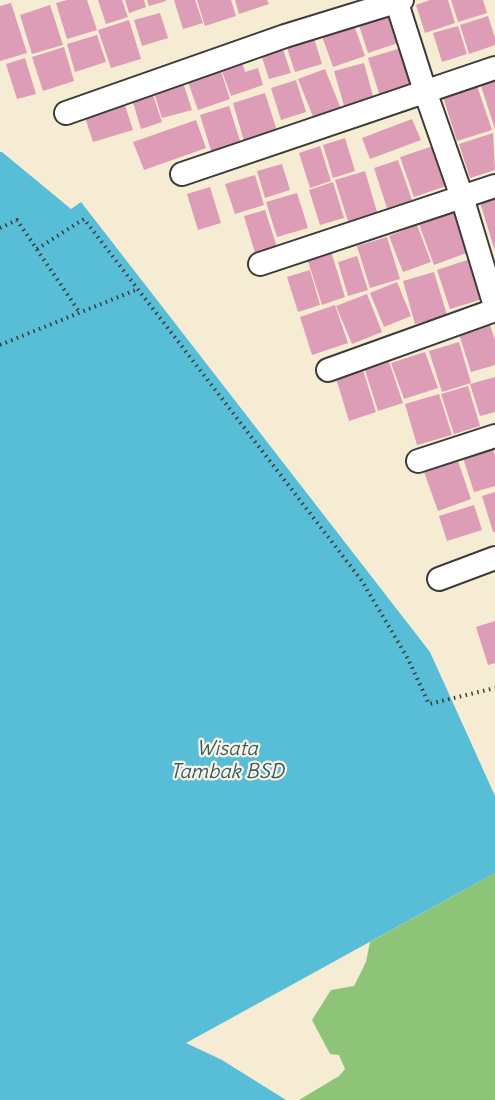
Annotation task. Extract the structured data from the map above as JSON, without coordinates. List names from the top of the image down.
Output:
{
  "water": ["Wisata Tambak BSD"]
}
